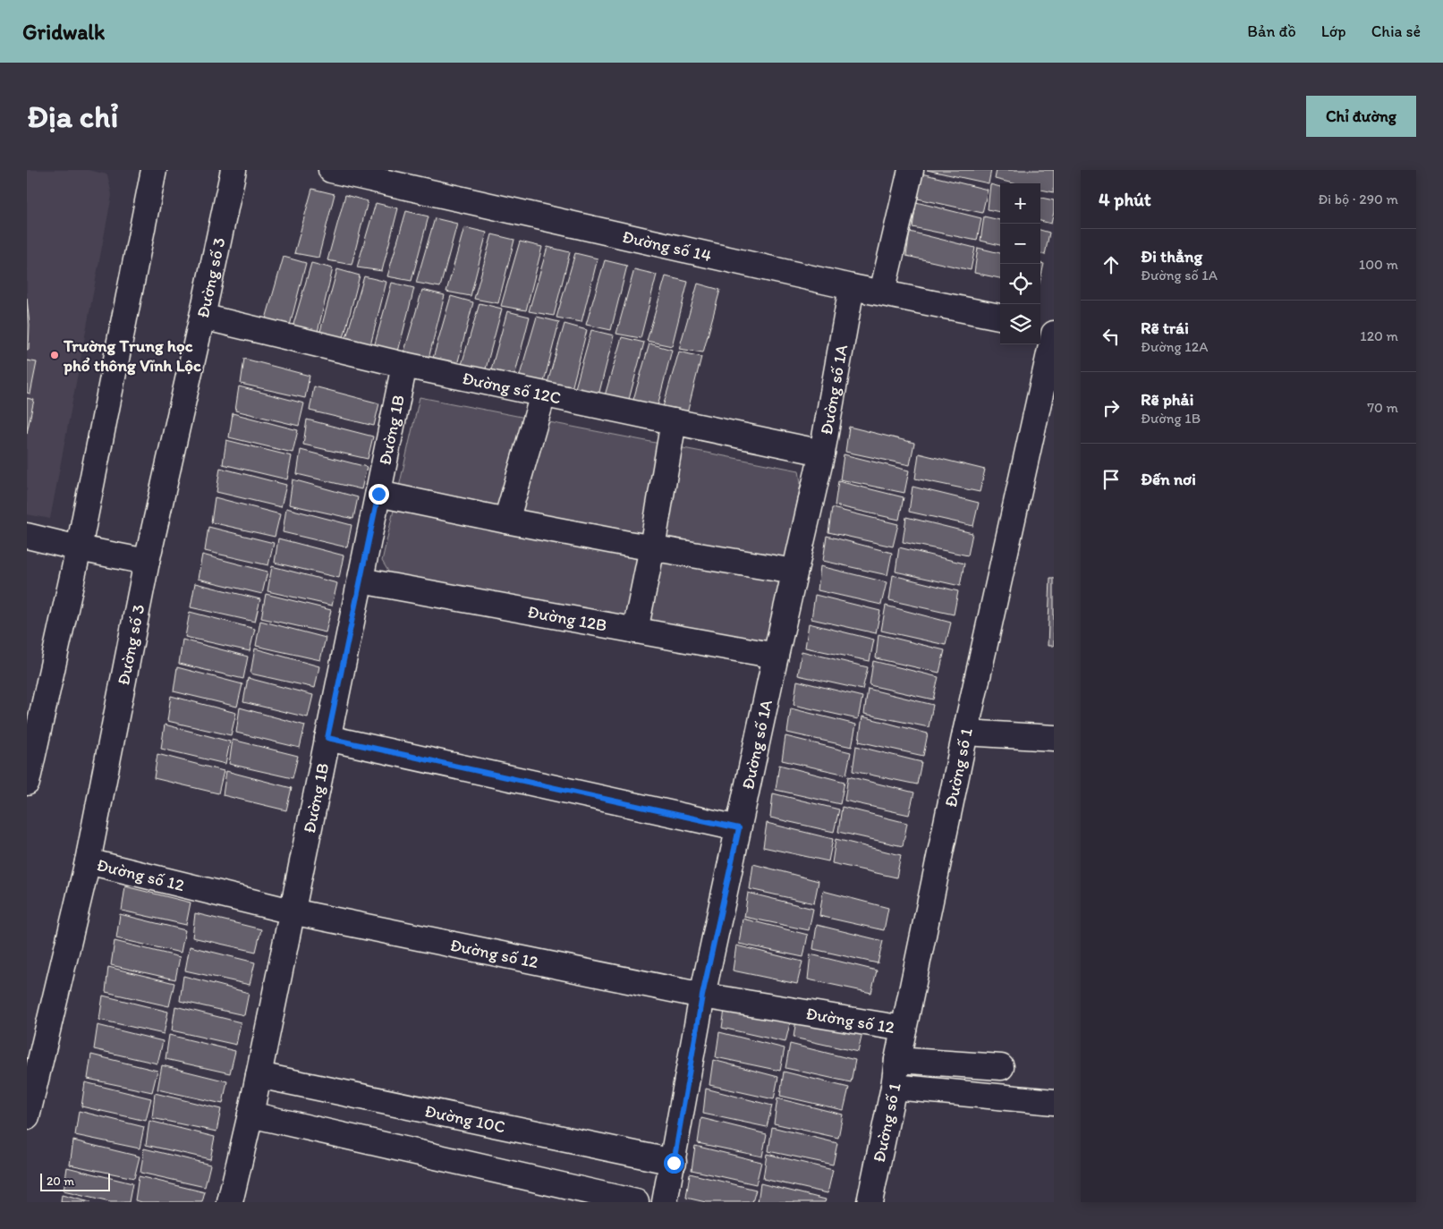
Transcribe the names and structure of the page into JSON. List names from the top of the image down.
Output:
{
  "streets": {
    "street": [
      "Đường số 14",
      "Đường số 3",
      "Đường số 12C",
      "Đường số 1A",
      "Đường 1B",
      "Đường 12B",
      "Đường số 1",
      "Đường số 12",
      "Đường 10C"
    ]
  },
  "crossings": [
    ["Đường số 14", "Đường số 1A"],
    ["Đường số 3", "Đường số 12C"],
    ["Đường số 3", "Đường số 12"],
    ["Đường số 12C", "Đường số 1A"],
    ["Đường số 12C", "Đường 1B"],
    ["Đường số 1A", "Đường 12B"],
    ["Đường số 1A", "Đường số 12"],
    ["Đường số 1A", "Đường 10C"],
    ["Đường 1B", "Đường 12B"],
    ["Đường 1B", "Đường số 12"],
    ["Đường 1B", "Đường 10C"],
    ["Đường số 1", "Đường số 12"]
  ],
  "places": ["Trường Trung học phổ thông Vĩnh Lộc"],
  "scale_bar": "20 m",
  "page": {
    "header": "Gridwalk",
    "nav": ["Bản đồ", "Lớp", "Chia sẻ"],
    "buttons": "Chỉ đường",
    "title": "Địa chỉ",
    "heading": ["4 phút", "Đi bộ · 290 m"],
    "map_buttons": ["+", "−"],
    "list": [
      ["Đi thẳng", "Đường số 1A", "100 m"],
      ["Rẽ trái", "Đường 12A", "120 m"],
      ["Rẽ phải", "Đường 1B", "70 m"],
      "Đến nơi"
    ],
    "scale": "20 m"
  }
}
